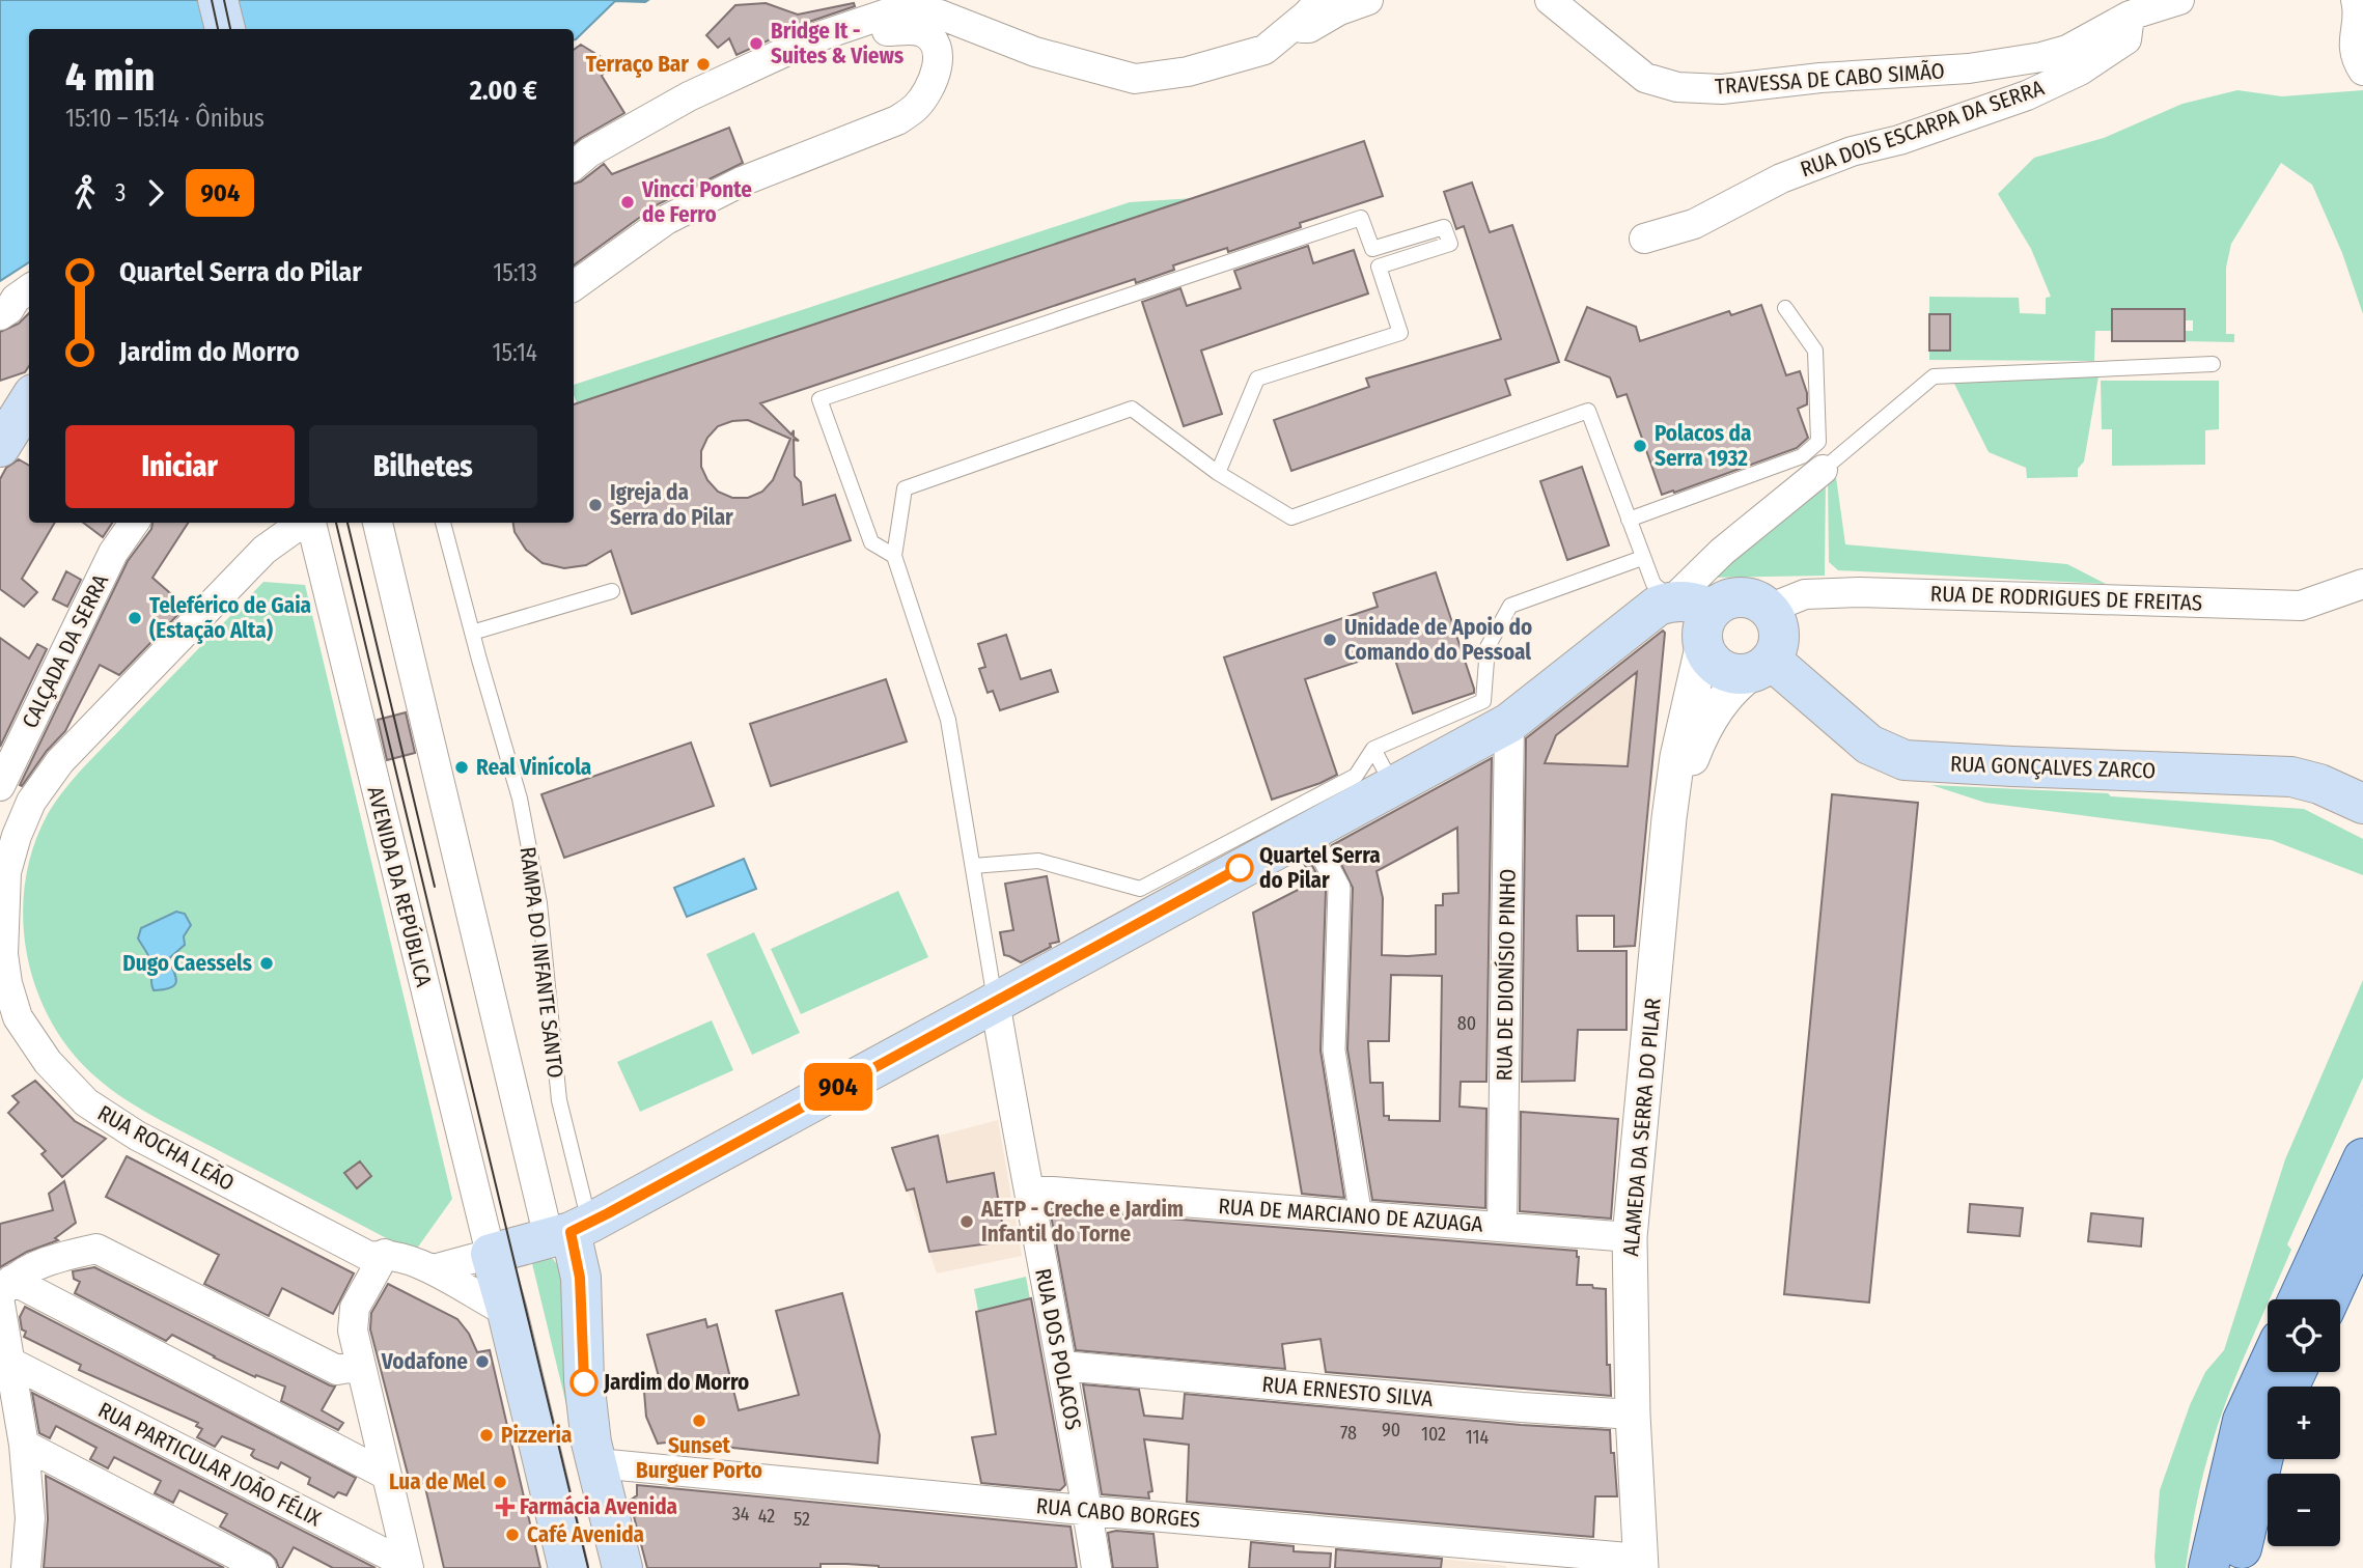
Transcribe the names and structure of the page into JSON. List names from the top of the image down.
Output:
{
  "streets": {
    "main road": ["RUA GONÇALVES ZARCO", "AVENIDA DA REPÚBLICA"],
    "street": [
      "TRAVESSA DE CABO SIMÃO",
      "RUA DOIS ESCARPA DA SERRA",
      "RUA DE RODRIGUES DE FREITAS",
      "CALÇADA DA SERRA",
      "RUA DE DIONÍSIO PINHO",
      "ALAMEDA DA SERRA DO PILAR",
      "RUA ROCHA LEÃO",
      "RUA DE MARCIANO DE AZUAGA",
      "RUA DOS POLACOS",
      "RUA ERNESTO SILVA",
      "RUA PARTICULAR JOÃO FÉLIX",
      "RUA CABO BORGES"
    ],
    "lane": ["RAMPA DO INFANTE SANTO"]
  },
  "crossings": [
    ["TRAVESSA DE CABO SIMÃO", "RUA DOIS ESCARPA DA SERRA"],
    ["RUA DE RODRIGUES DE FREITAS", "RUA GONÇALVES ZARCO"],
    ["RUA DE RODRIGUES DE FREITAS", "ALAMEDA DA SERRA DO PILAR"],
    ["RUA GONÇALVES ZARCO", "ALAMEDA DA SERRA DO PILAR"],
    ["AVENIDA DA REPÚBLICA", "RUA ROCHA LEÃO"],
    ["RUA DE DIONÍSIO PINHO", "RUA DE MARCIANO DE AZUAGA"],
    ["ALAMEDA DA SERRA DO PILAR", "RUA DE MARCIANO DE AZUAGA"],
    ["ALAMEDA DA SERRA DO PILAR", "RUA ERNESTO SILVA"],
    ["ALAMEDA DA SERRA DO PILAR", "RUA CABO BORGES"],
    ["RUA ROCHA LEÃO", "RUA PARTICULAR JOÃO FÉLIX"],
    ["RUA DE MARCIANO DE AZUAGA", "RUA DOS POLACOS"],
    ["RUA DOS POLACOS", "RUA ERNESTO SILVA"],
    ["RUA DOS POLACOS", "RUA CABO BORGES"]
  ],
  "places": {
    "other": [
      "Bridge It - Suites & Views",
      "Terraço Bar",
      "Vincci Ponte de Ferro",
      "Polacos da Serra 1932",
      "Igreja da Serra do Pilar",
      "Teleférico de Gaia (Estação Alta)",
      "Unidade de Apoio do Comando do Pessoal",
      "Real Vinícola",
      "Quartel Serra do Pilar",
      "Dugo Caessels",
      "AETP - Creche e Jardim Infantil do Torne",
      "Vodafone",
      "Jardim do Morro",
      "Sunset Burguer Porto",
      "Pizzeria",
      "Lua de Mel",
      "Café Avenida"
    ],
    "health": ["Farmácia Avenida"]
  },
  "lines": ["bus line 904"],
  "house_numbers": [
    "80",
    "90",
    "78",
    "102",
    "114",
    "34",
    "42",
    "52"
  ],
  "page": {
    "on_map": "904",
    "heading": ["4 min", "15:10 – 15:14 · Ônibus", "2.00 €"],
    "legs": ["3", "904"],
    "list": [
      {
        "name": "Quartel Serra do Pilar",
        "value": "15:13"
      },
      {
        "name": "Jardim do Morro",
        "value": "15:14"
      }
    ],
    "buttons": ["Iniciar", "Bilhetes"],
    "map_buttons": ["+", "−"]
  }
}
